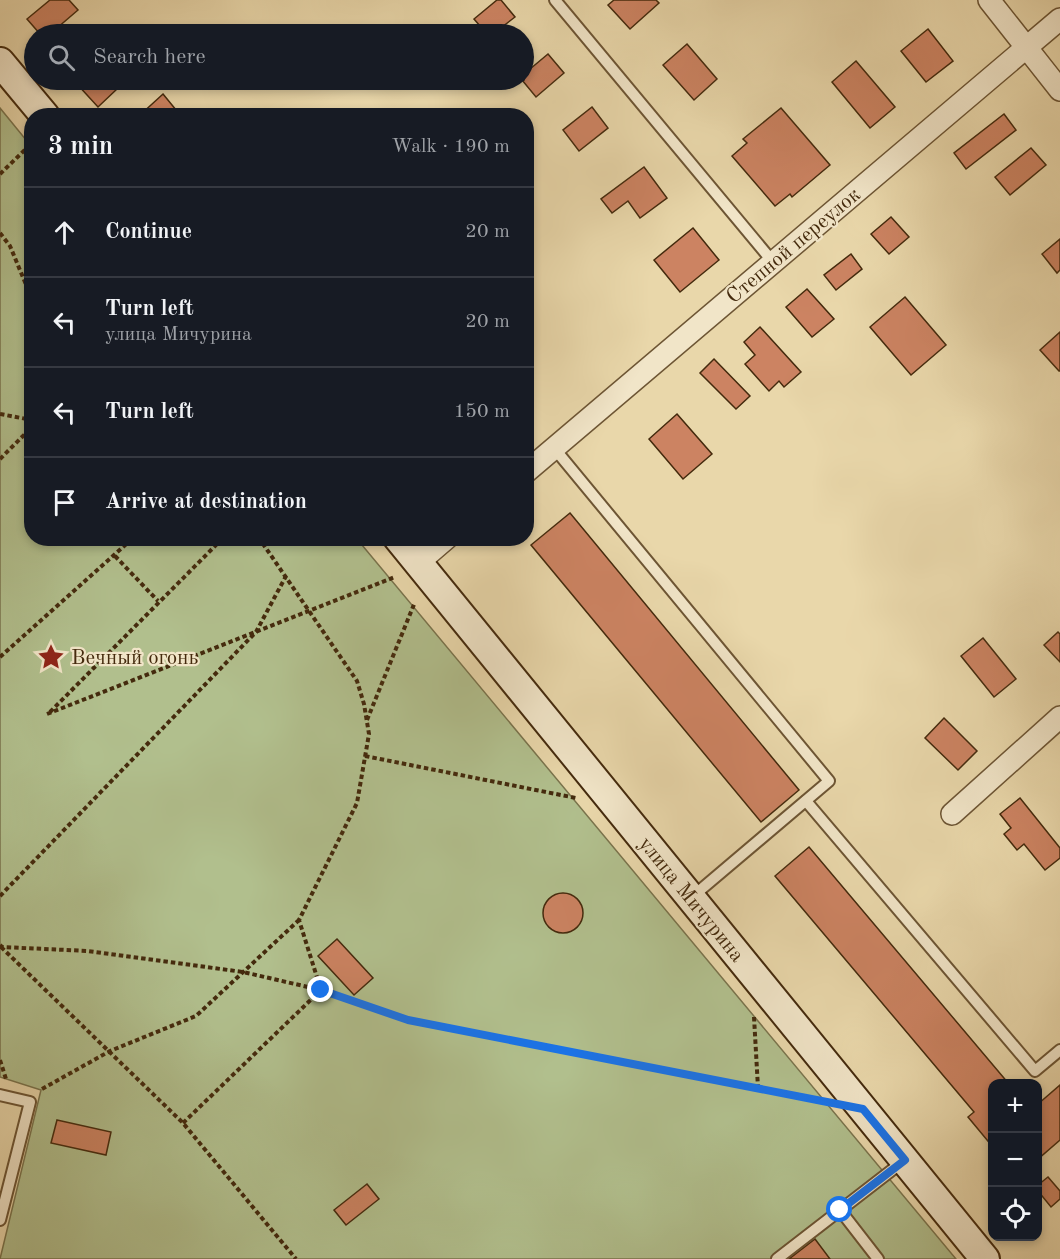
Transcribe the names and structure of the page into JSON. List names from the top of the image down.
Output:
{
  "streets": {
    "main road": ["улица Мичурина"],
    "street": ["Степной переулок"]
  },
  "places": {
    "place": ["Вечный огонь"]
  },
  "page": {
    "search": "Search here",
    "heading": ["3 min", "Walk · 190 m"],
    "list": [
      ["Continue", "20 m"],
      ["Turn left", "улица Мичурина", "20 m"],
      ["Turn left", "150 m"],
      "Arrive at destination"
    ],
    "map_buttons": ["+", "−"]
  }
}
